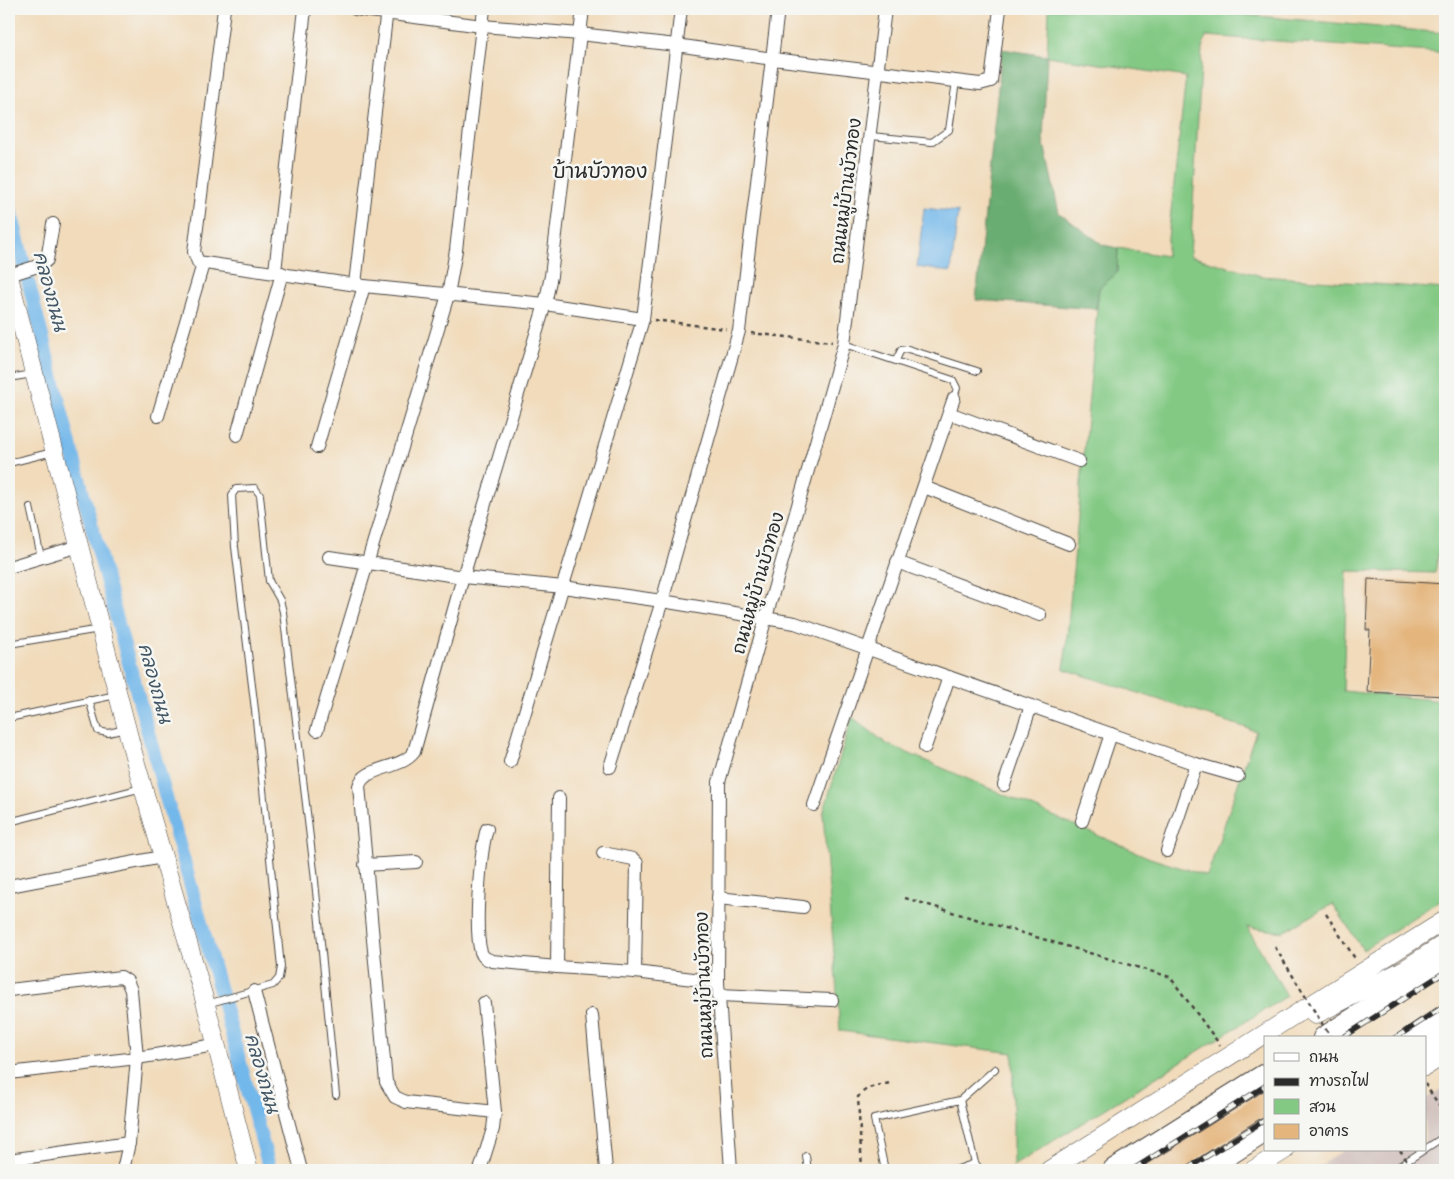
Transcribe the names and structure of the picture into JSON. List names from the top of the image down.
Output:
{
  "streets": {
    "street": ["ถนนหมู่บ้านบัวทอง"]
  },
  "districts": ["บ้านบัวทอง"],
  "water": ["คลองถนน"],
  "legend": [
    "ถนน",
    "ทางรถไฟ",
    "สวน",
    "อาคาร"
  ]
}
